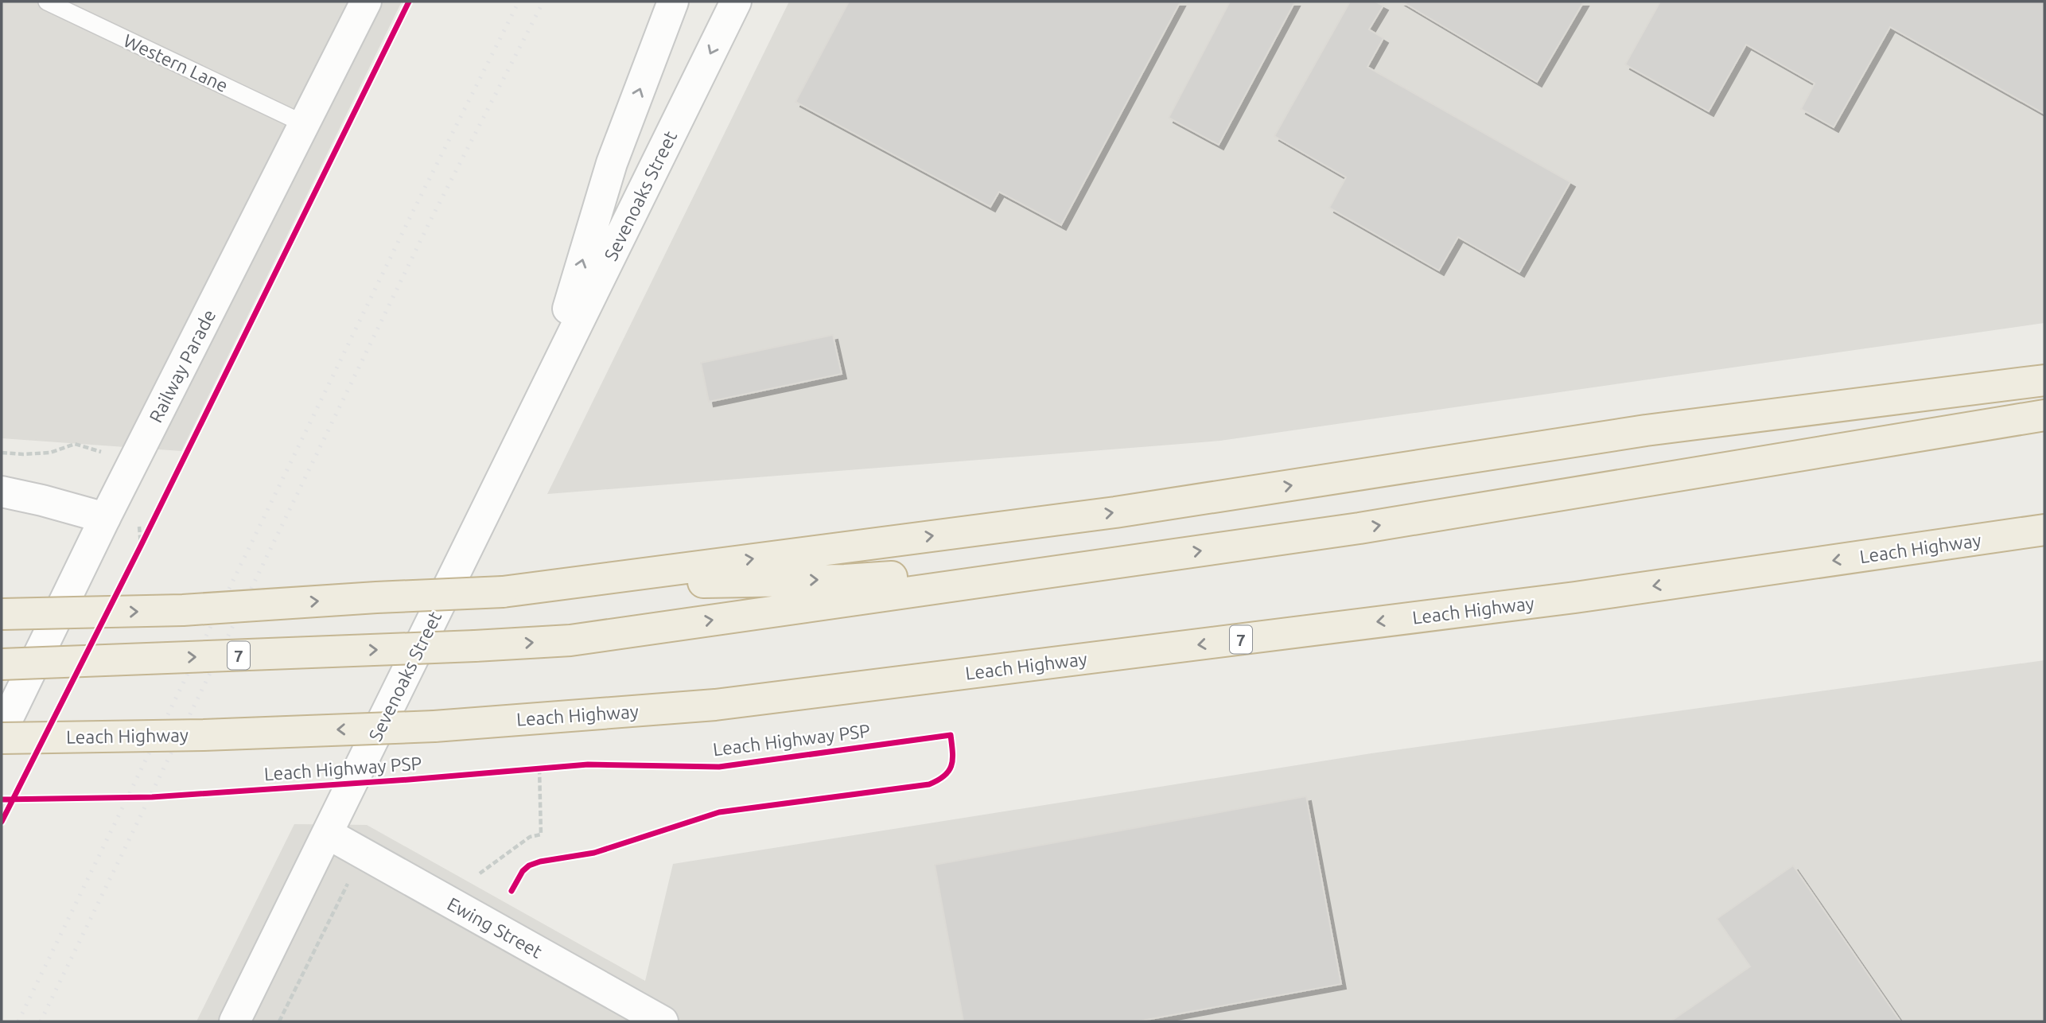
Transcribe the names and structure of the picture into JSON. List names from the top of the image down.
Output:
{
  "streets": {
    "highway": ["Leach Highway", "7"],
    "main road": ["Sevenoaks Street", "Railway Parade", "Ewing Street"],
    "lane": ["Western Lane"],
    "cycle path": ["Leach Highway PSP"]
  },
  "crossings": [
    ["Western Lane", "Railway Parade"],
    ["Sevenoaks Street", "Ewing Street"],
    ["Railway Parade", "7"]
  ]
}
